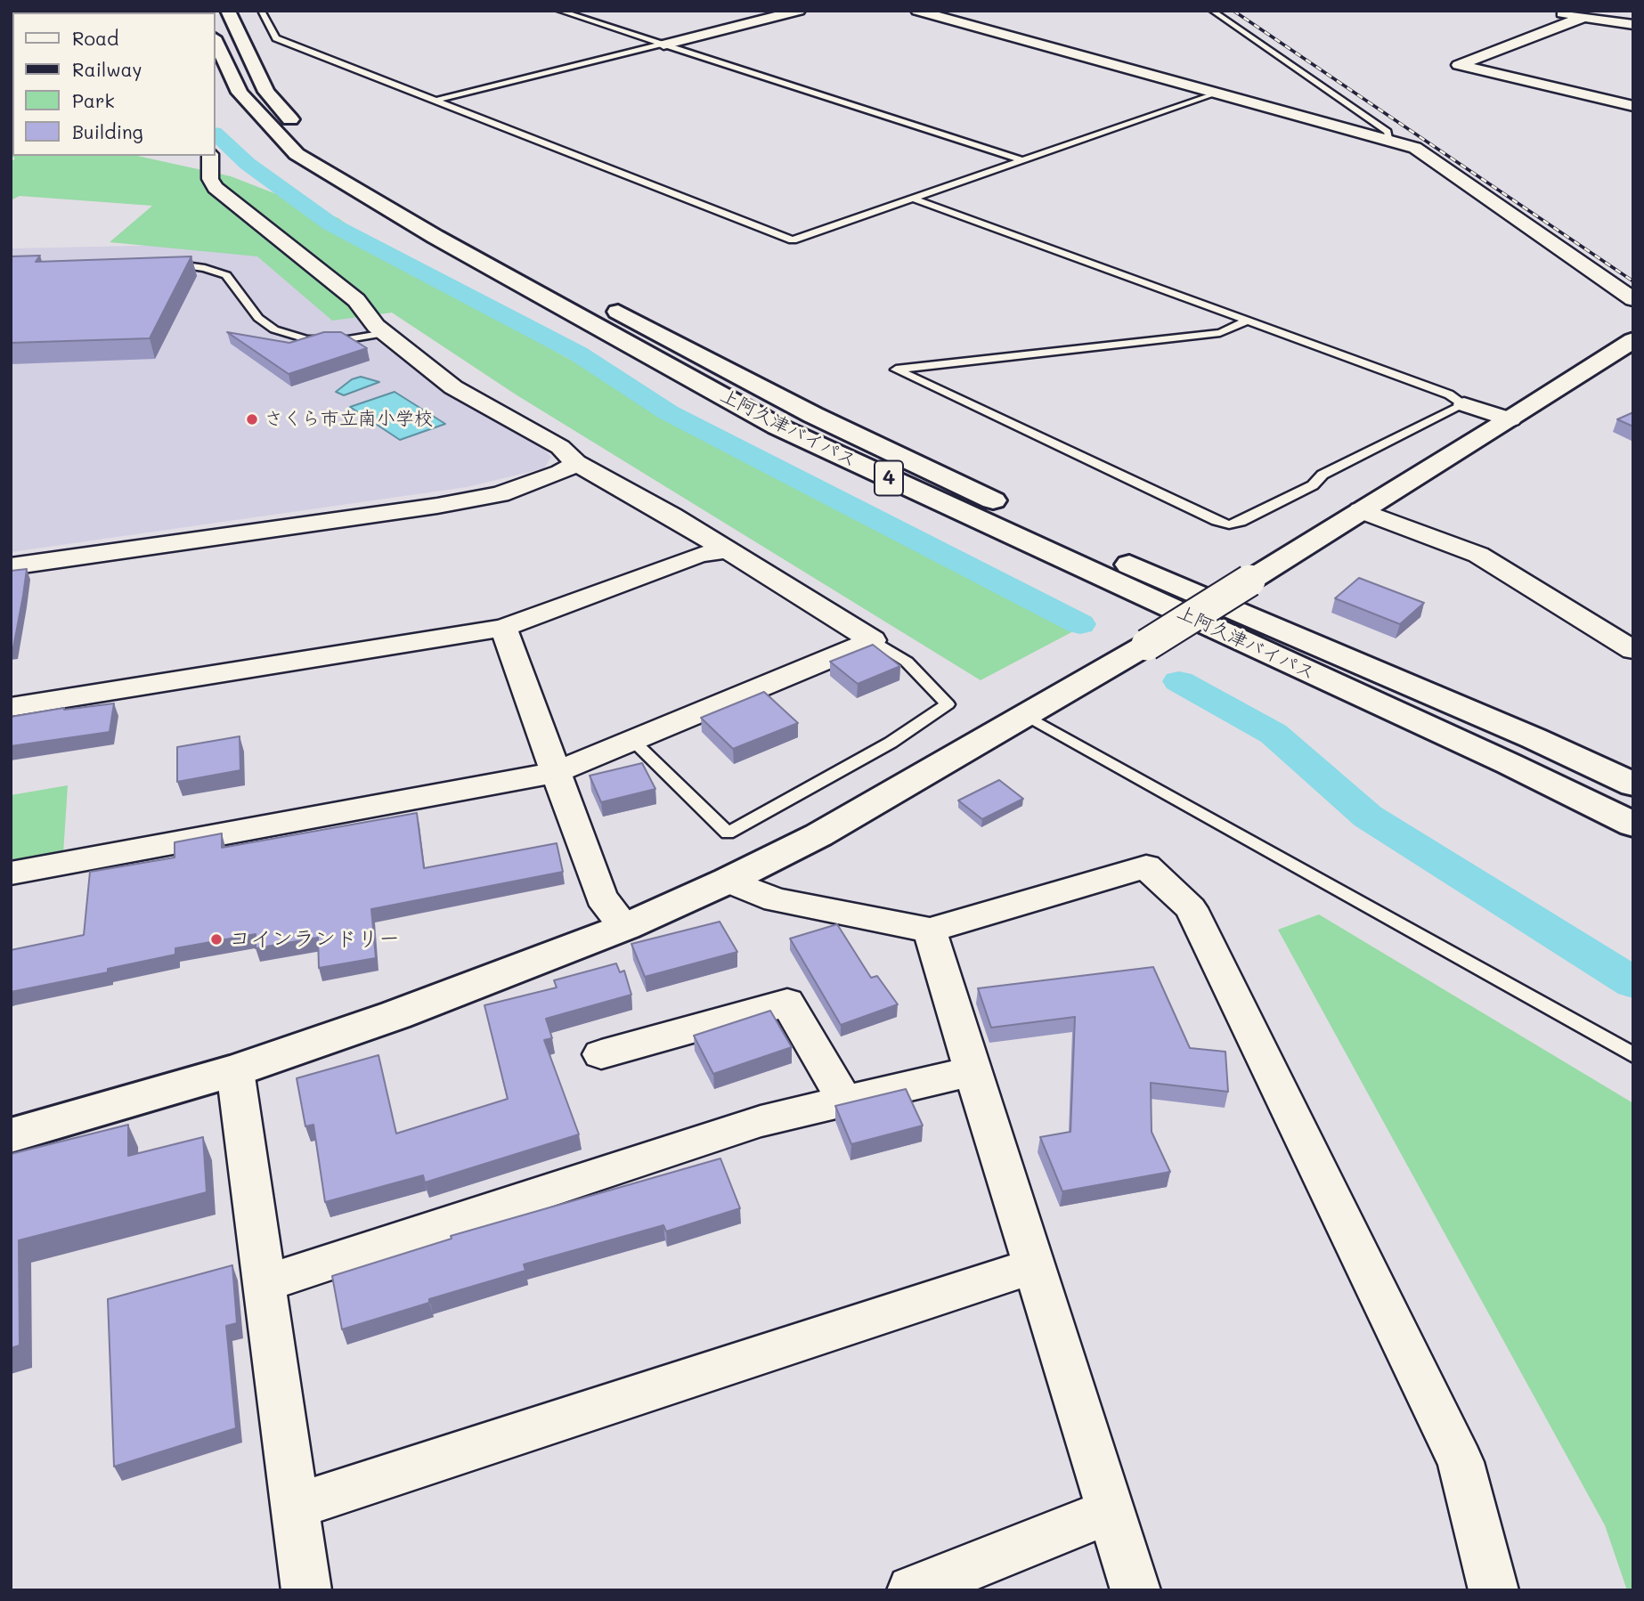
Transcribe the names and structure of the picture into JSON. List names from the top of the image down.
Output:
{
  "streets": {
    "main road": ["上阿久津バイパス", "4"]
  },
  "places": ["さくら市立南小学校", "コインランドリー"],
  "legend": [
    "Road",
    "Railway",
    "Park",
    "Building"
  ]
}
